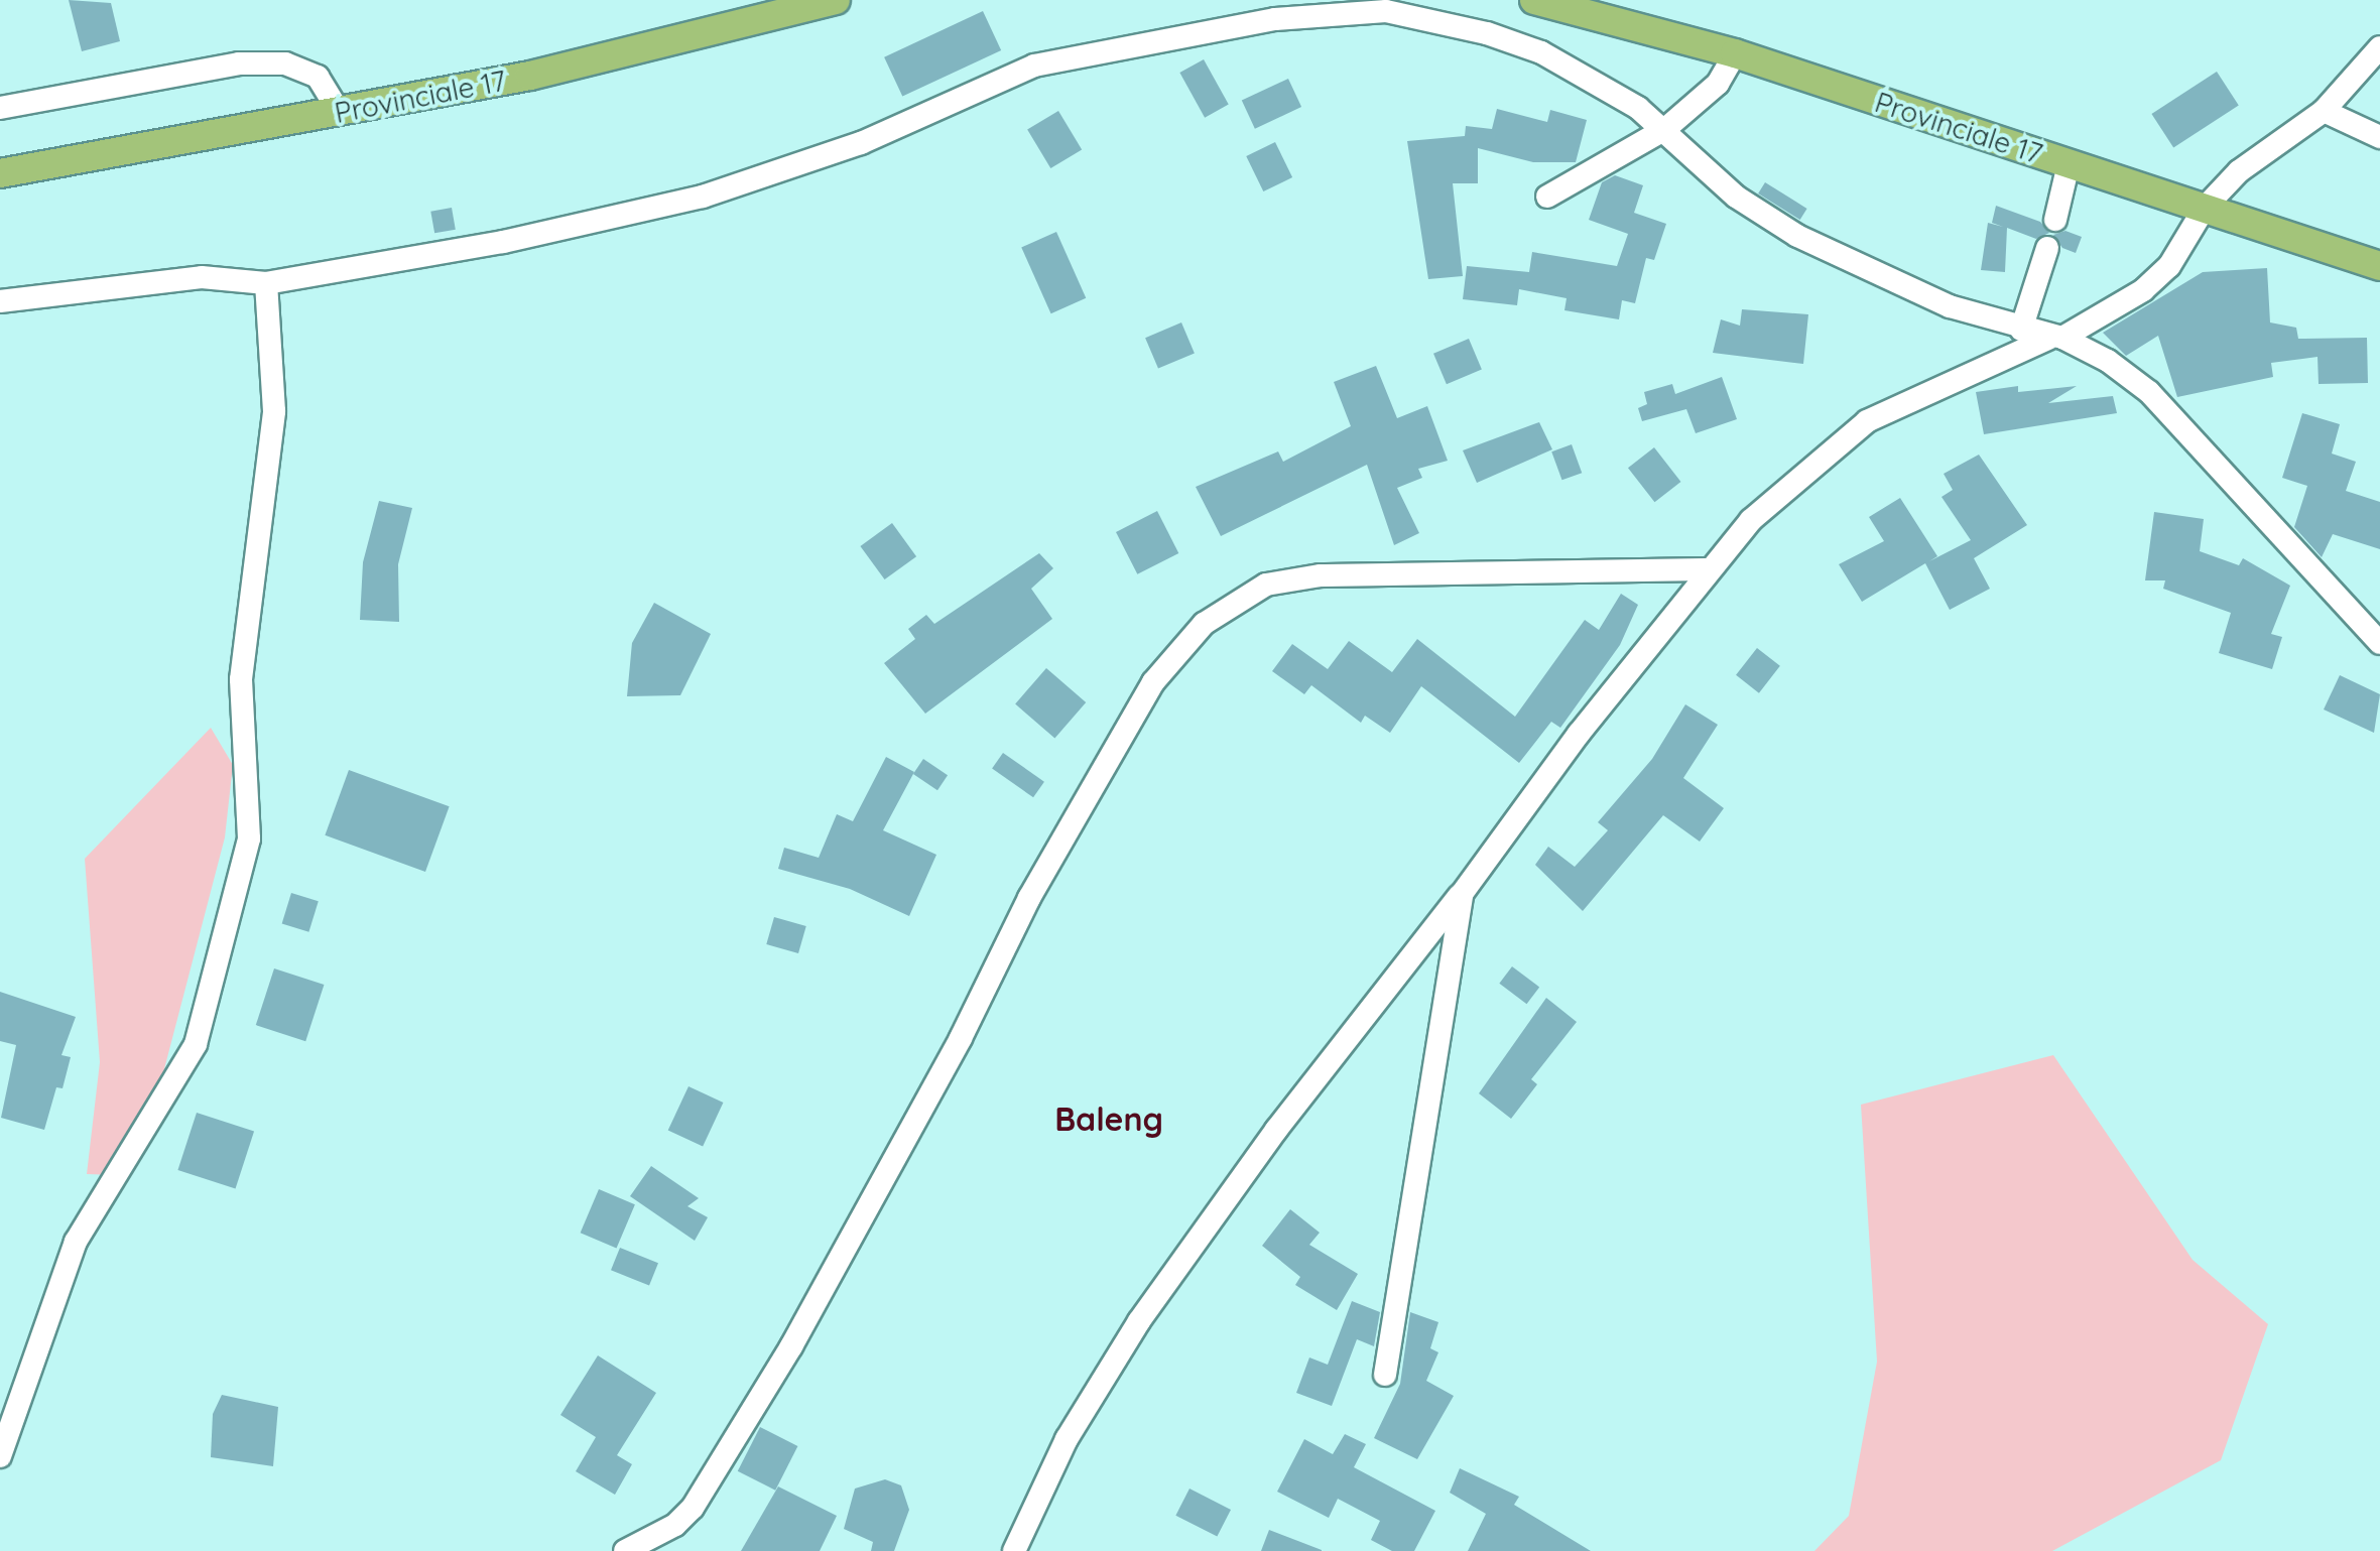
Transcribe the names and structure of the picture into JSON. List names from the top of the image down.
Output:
{
  "streets": {
    "main road": ["Provinciale 17"]
  },
  "districts": ["Baleng"]
}
